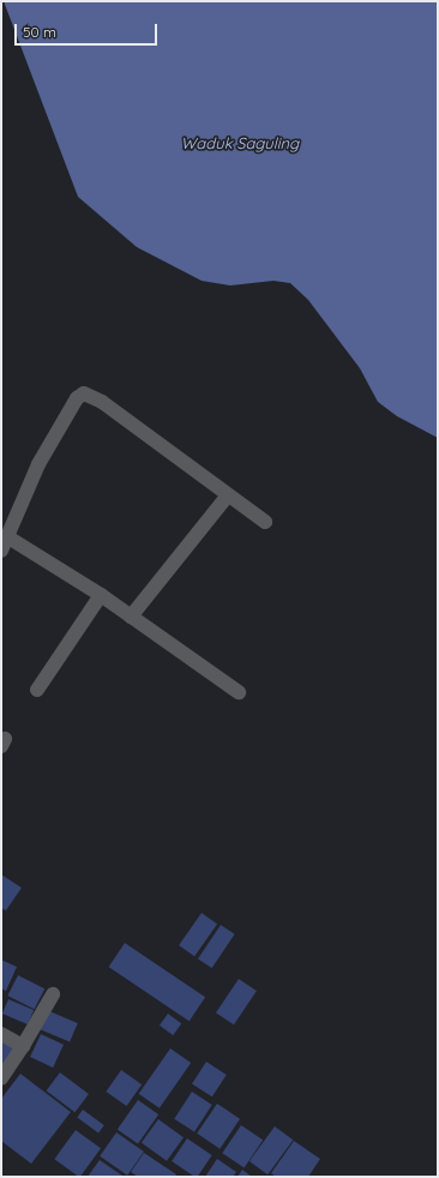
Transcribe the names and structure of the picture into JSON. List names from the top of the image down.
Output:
{
  "water": ["Waduk Saguling"],
  "scale_bar": "50 m"
}
